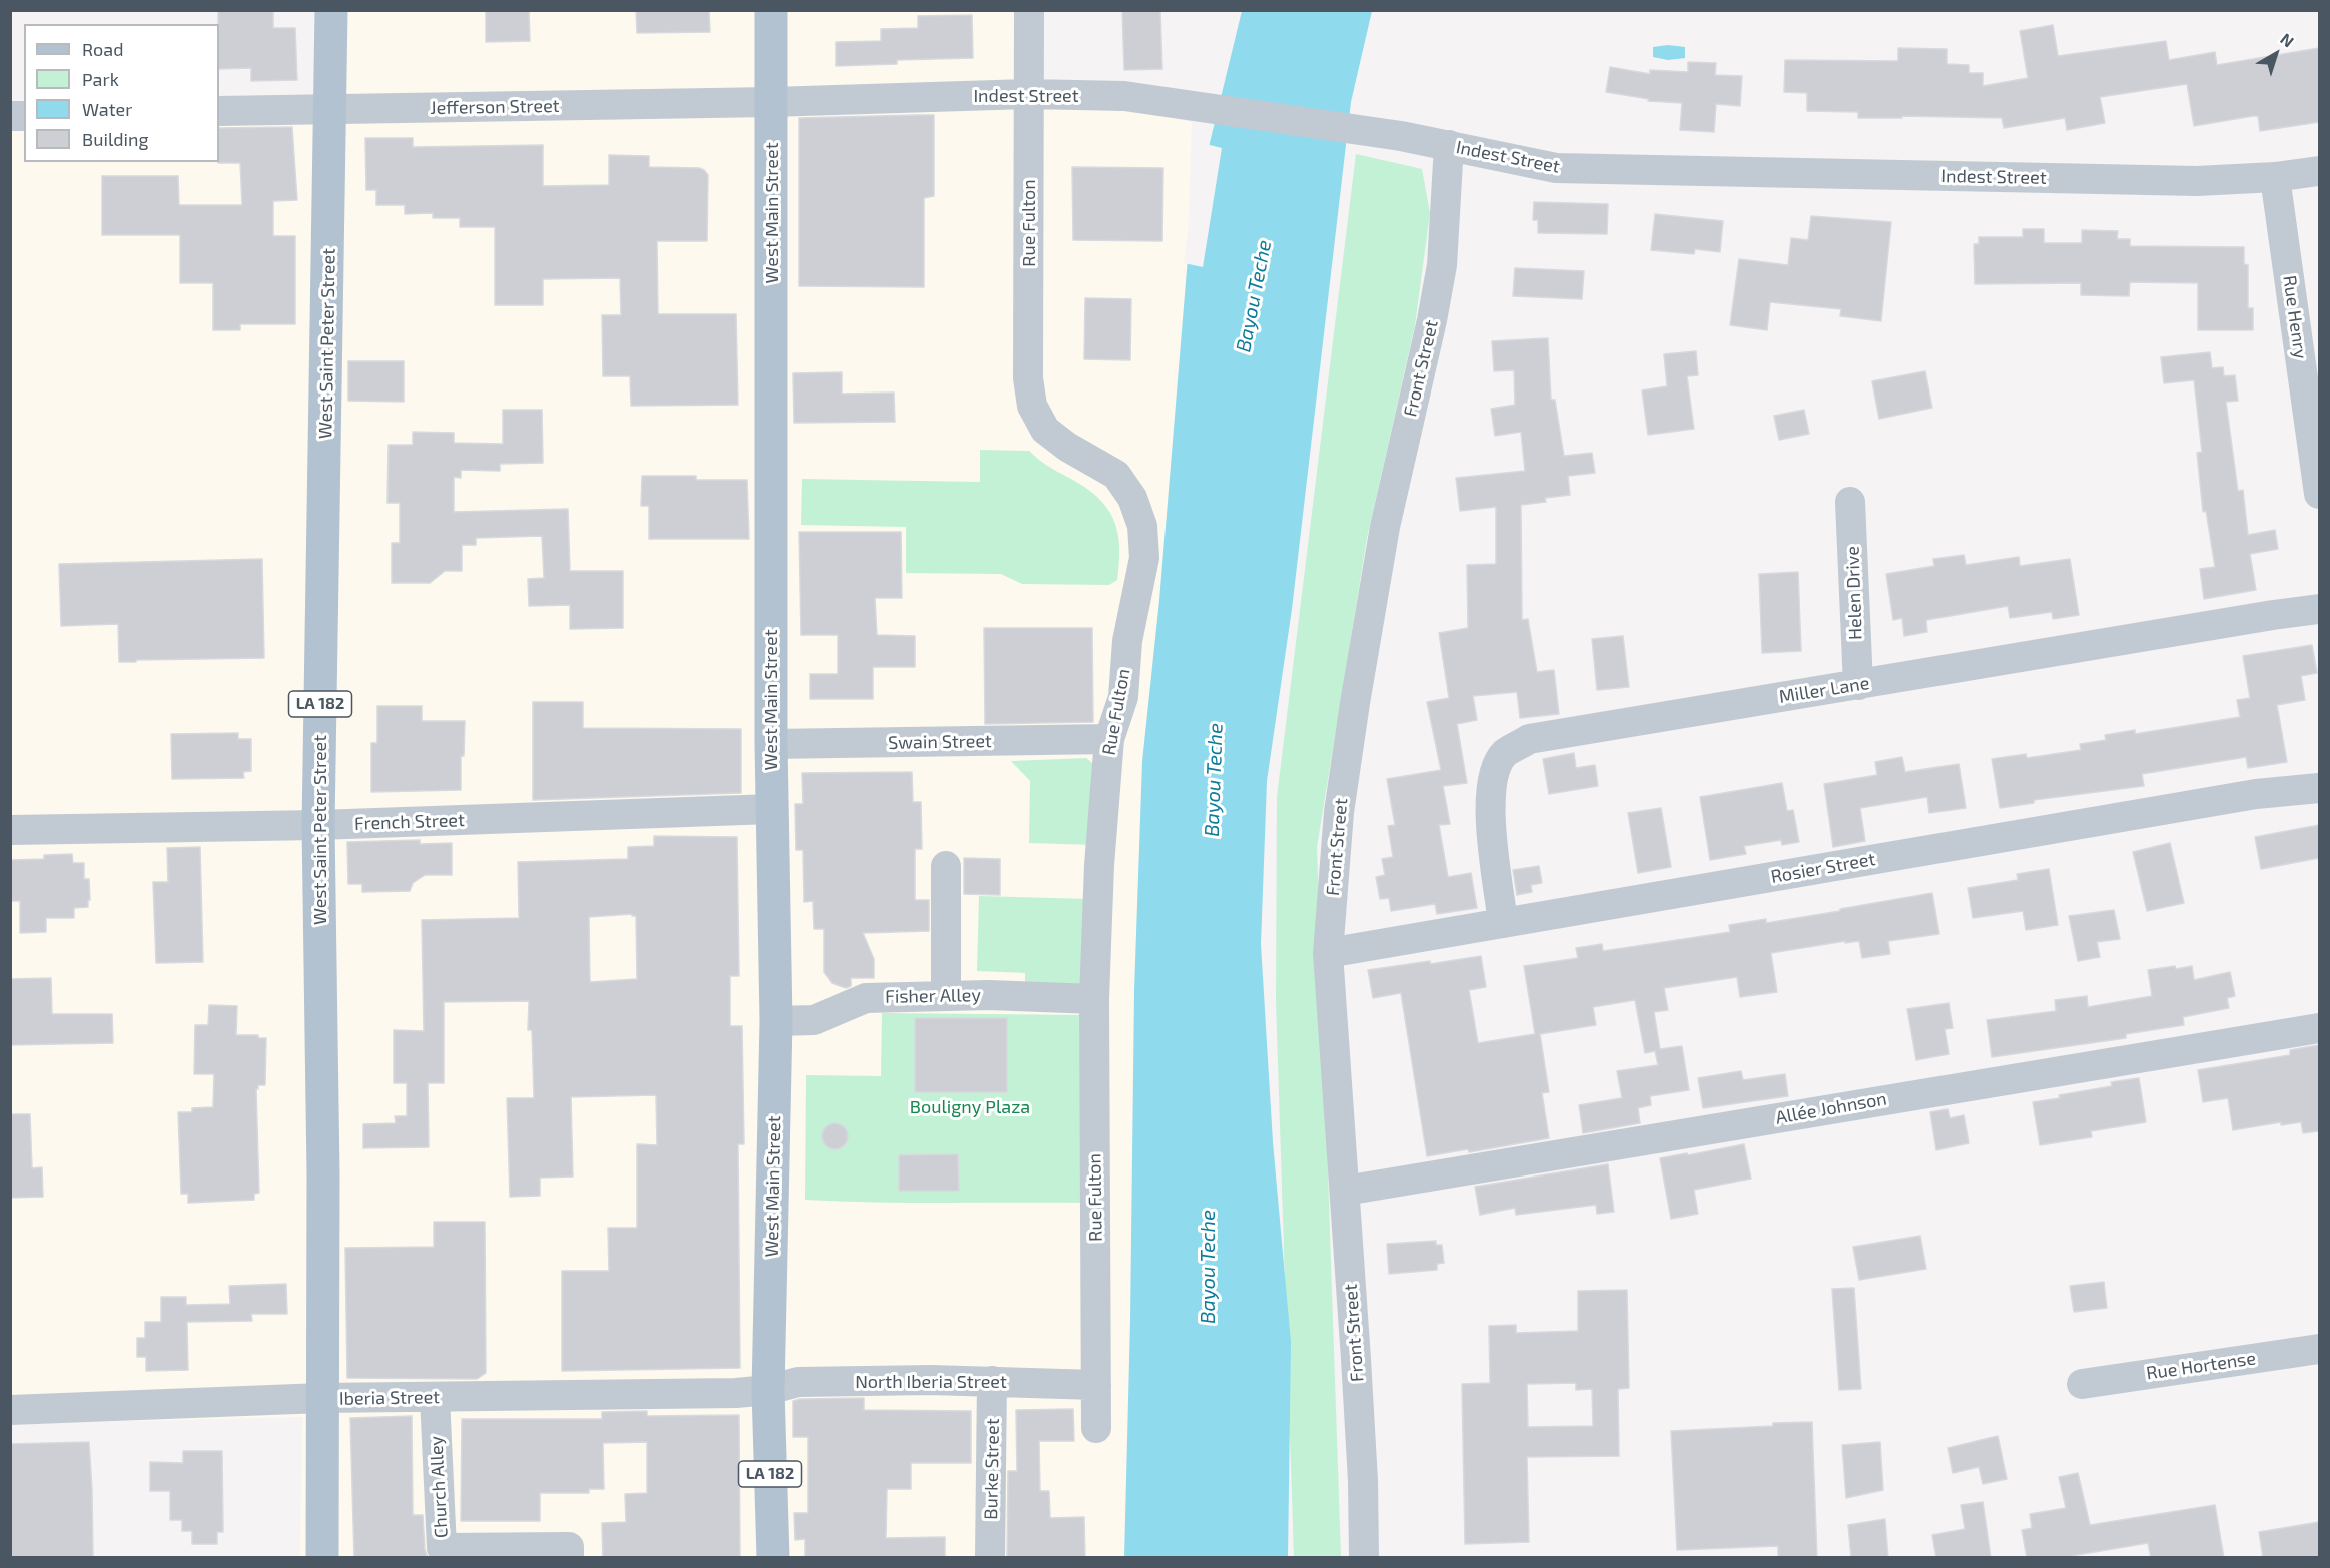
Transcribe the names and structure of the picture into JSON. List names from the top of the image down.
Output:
{
  "streets": {
    "main road": ["West Main Street", "West Saint Peter Street", "LA 182"],
    "street": [
      "Indest Street",
      "Jefferson Street",
      "Rue Fulton",
      "Rue Henry",
      "Front Street",
      "Helen Drive",
      "Miller Lane",
      "Swain Street",
      "French Street",
      "Rosier Street",
      "Fisher Alley",
      "Allée Johnson",
      "Rue Hortense",
      "North Iberia Street",
      "Iberia Street",
      "Burke Street",
      "Church Alley"
    ]
  },
  "crossings": [
    ["Indest Street", "Jefferson Street"],
    ["Indest Street", "West Main Street"],
    ["Indest Street", "Rue Fulton"],
    ["Indest Street", "Rue Henry"],
    ["Indest Street", "Front Street"],
    ["Jefferson Street", "West Main Street"],
    ["Jefferson Street", "West Saint Peter Street"],
    ["West Main Street", "LA 182"],
    ["West Main Street", "Swain Street"],
    ["West Main Street", "French Street"],
    ["West Main Street", "Fisher Alley"],
    ["West Main Street", "North Iberia Street"],
    ["West Main Street", "Iberia Street"],
    ["Rue Fulton", "Swain Street"],
    ["Rue Fulton", "Fisher Alley"],
    ["Rue Fulton", "North Iberia Street"],
    ["West Saint Peter Street", "LA 182"],
    ["West Saint Peter Street", "French Street"],
    ["West Saint Peter Street", "Iberia Street"],
    ["Front Street", "Rosier Street"],
    ["Front Street", "Allée Johnson"],
    ["Helen Drive", "Miller Lane"],
    ["Miller Lane", "Rosier Street"],
    ["LA 182", "North Iberia Street"],
    ["LA 182", "Iberia Street"],
    ["North Iberia Street", "Iberia Street"],
    ["North Iberia Street", "Burke Street"],
    ["Iberia Street", "Church Alley"]
  ],
  "water": ["Bayou Teche"],
  "parks": ["Bouligny Plaza"],
  "legend": [
    "Road",
    "Park",
    "Water",
    "Building"
  ],
  "north": "top right"
}
